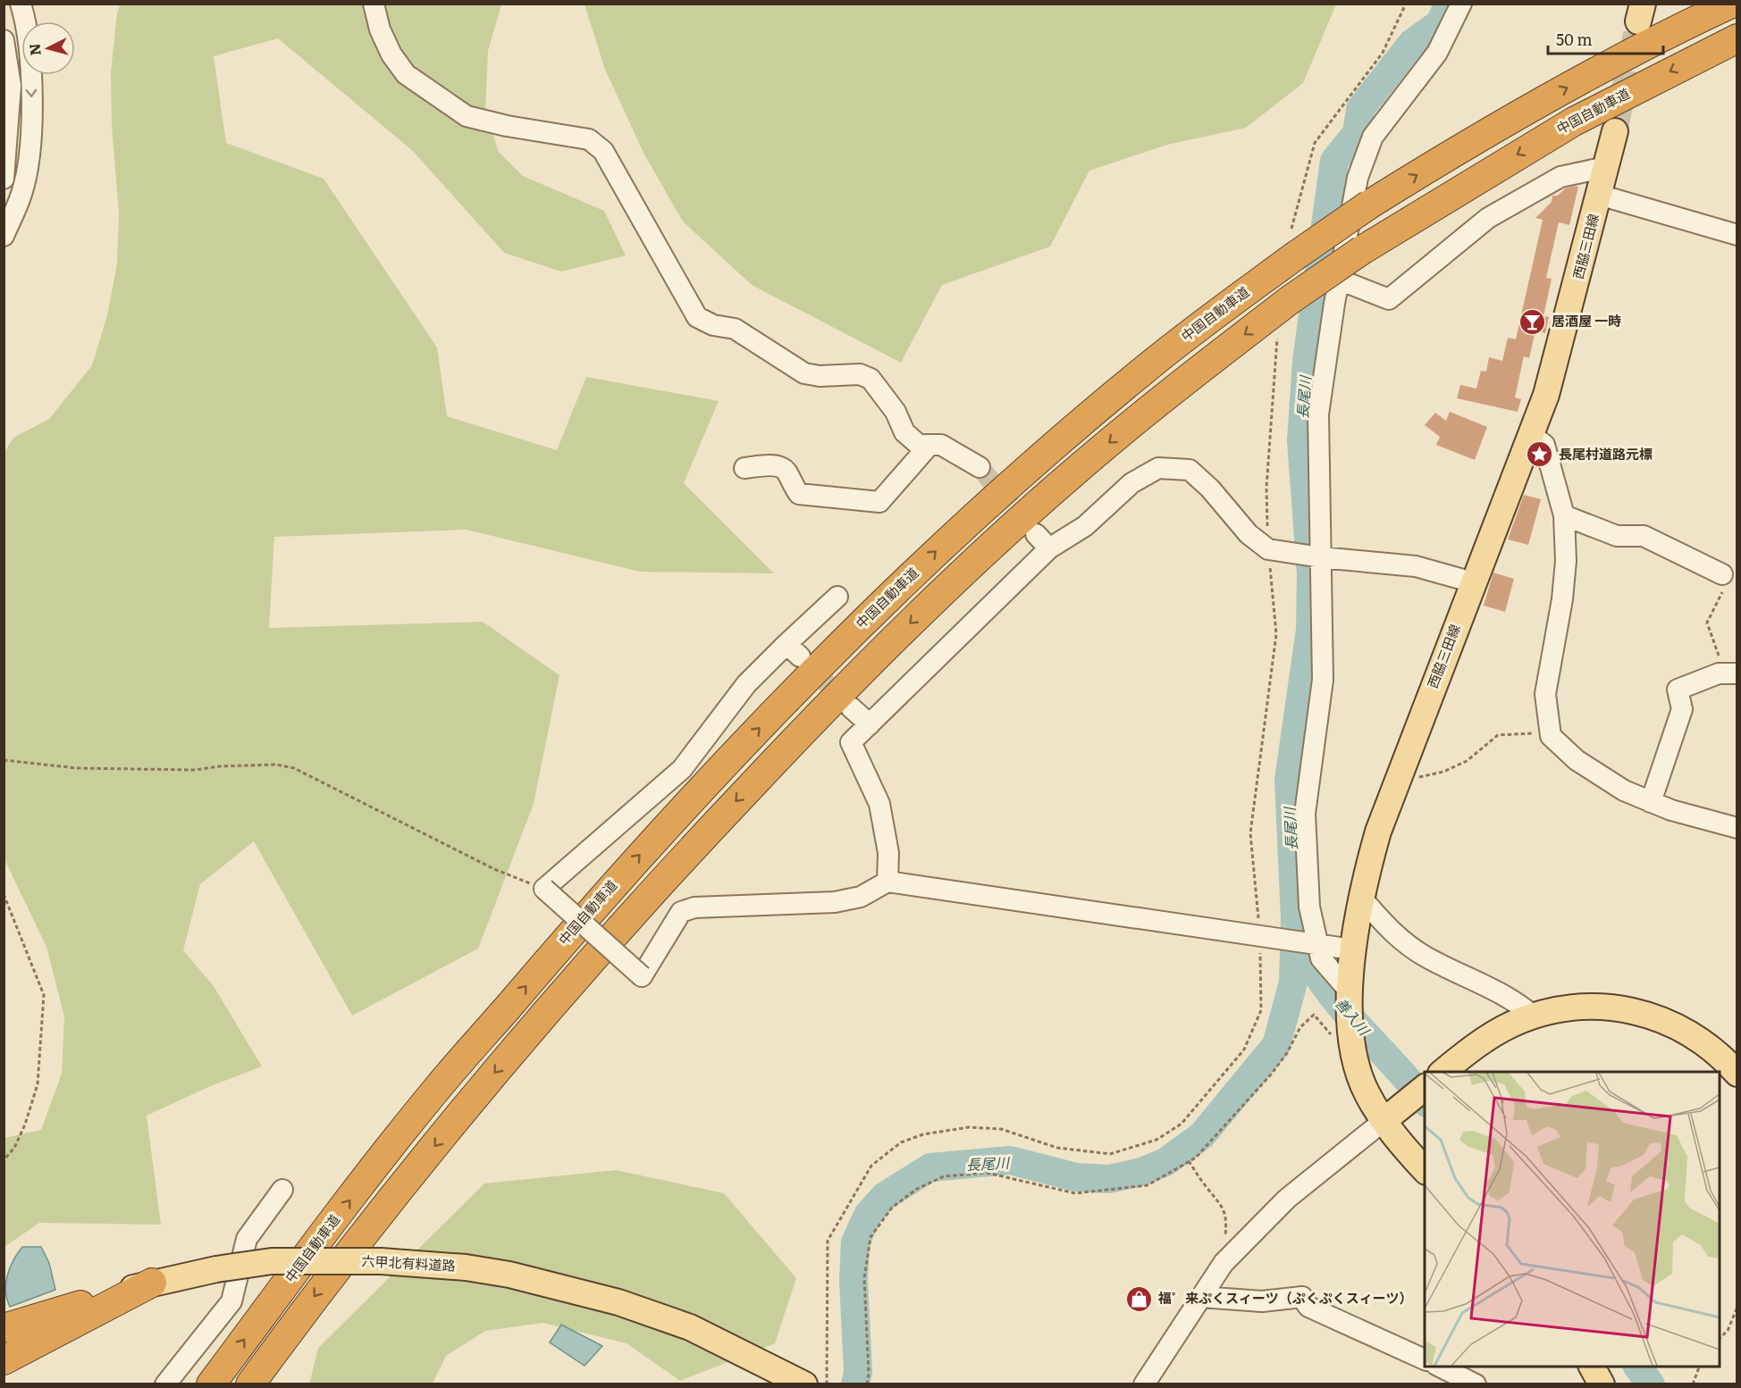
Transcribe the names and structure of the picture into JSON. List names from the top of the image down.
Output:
{
  "streets": {
    "highway": ["中国自動車道"],
    "main road": ["西脇三田線", "六甲北有料道路"]
  },
  "water": ["長尾川", "善入川"],
  "places": {
    "bar": ["居酒屋 一時"],
    "place": ["長尾村道路元標"],
    "shop": ["福゜来ぷくスィーツ（ぷくぷくスィーツ）"]
  },
  "scale_bar": "50 m",
  "north": "left"
}
